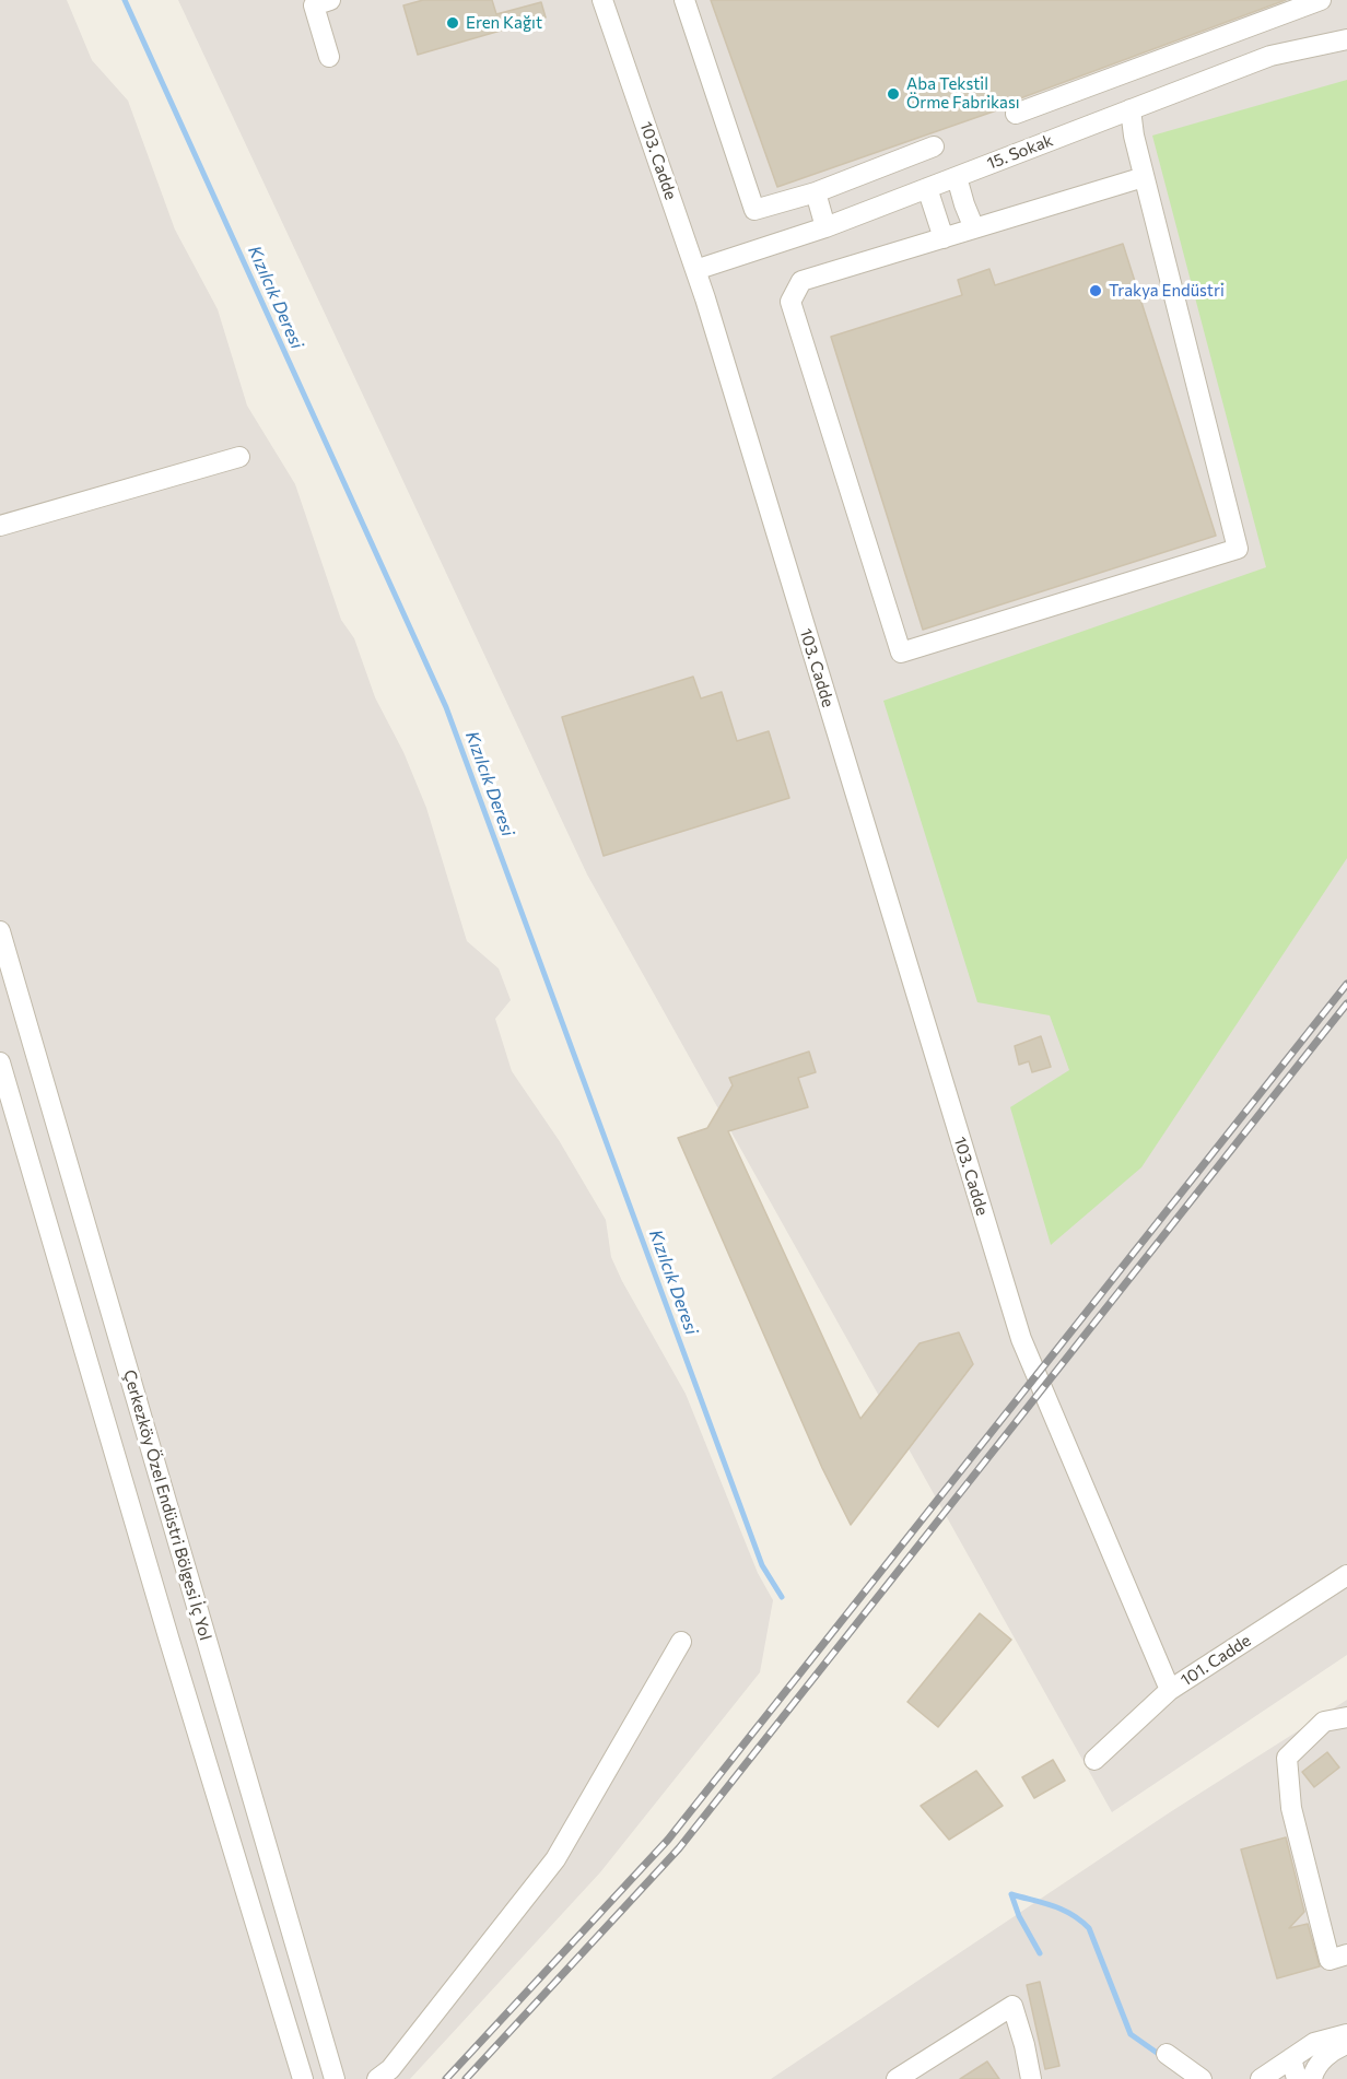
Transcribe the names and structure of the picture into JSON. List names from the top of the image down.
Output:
{
  "streets": {
    "street": [
      "15. Sokak",
      "103. Cadde",
      "Çerkezköy Özel Endüstri Bölgesi İç Yol",
      "101. Cadde"
    ]
  },
  "crossings": [
    ["15. Sokak", "103. Cadde"],
    ["103. Cadde", "101. Cadde"]
  ],
  "water": ["Kızılcık Deresi"],
  "places": ["Eren Kağıt", "Aba Tekstil Örme Fabrikası", "Trakya Endüstri"]
}
